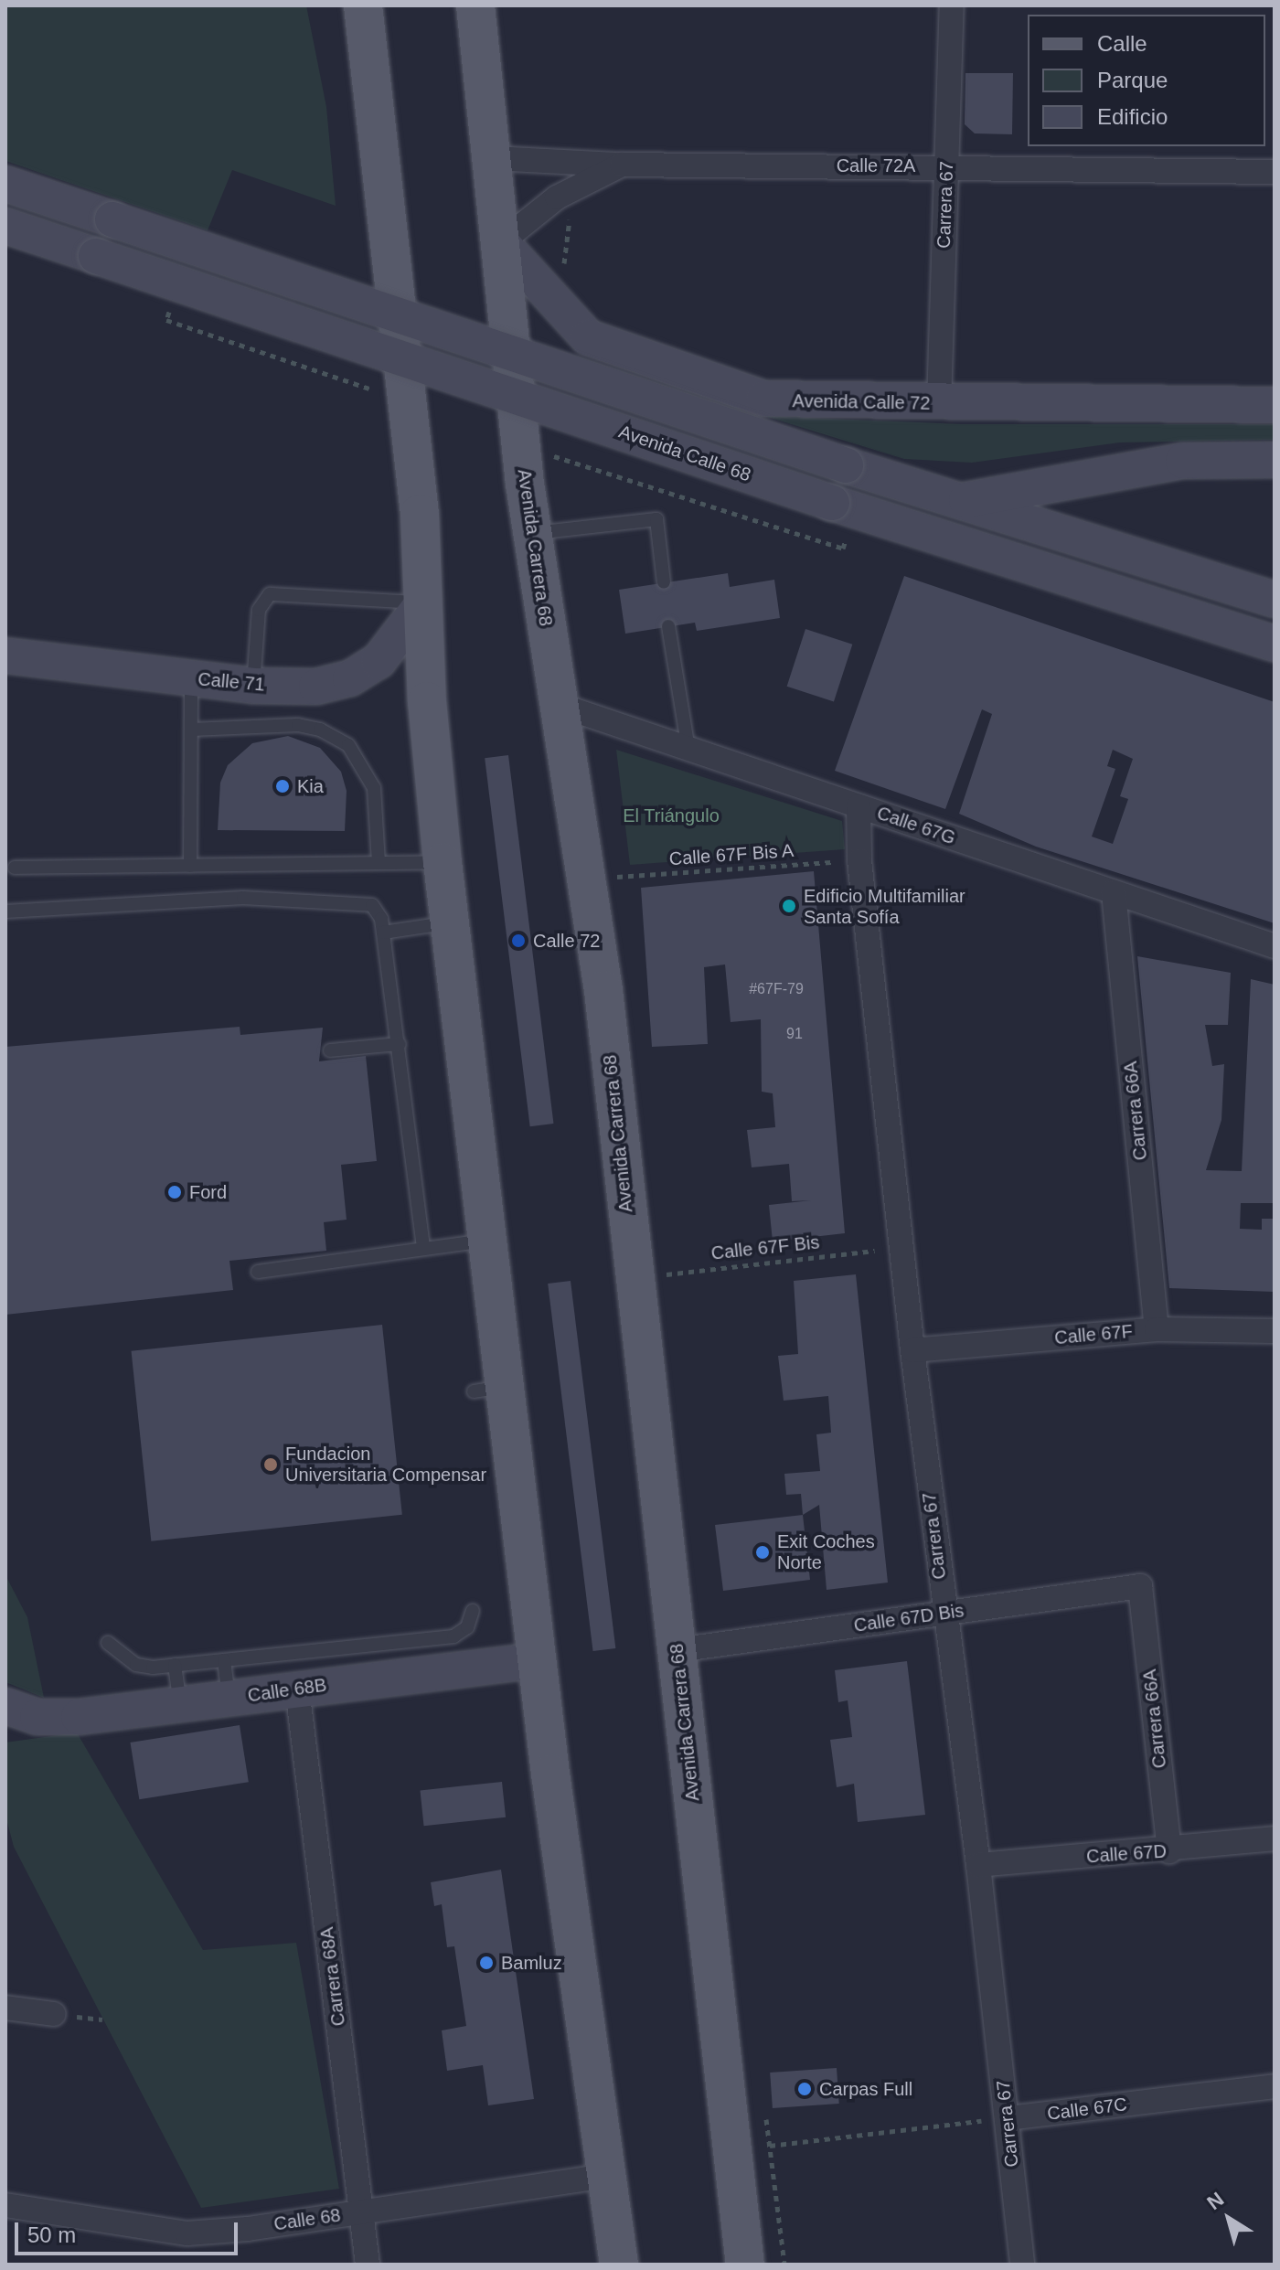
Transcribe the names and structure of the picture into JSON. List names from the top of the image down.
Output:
{
  "streets": {
    "main road": [
      "Avenida Calle 72",
      "Avenida Calle 68",
      "Avenida Carrera 68",
      "Calle 71",
      "Calle 68B"
    ],
    "street": [
      "Calle 72A",
      "Carrera 67",
      "Calle 67G",
      "Carrera 66A",
      "Calle 67F",
      "Calle 67D Bis",
      "Calle 67D",
      "Carrera 68A",
      "Calle 67C",
      "Calle 68"
    ],
    "path": ["Calle 67F Bis A", "Calle 67F Bis"]
  },
  "crossings": [
    ["Calle 72A", "Carrera 67"],
    ["Calle 72A", "Avenida Calle 72"],
    ["Calle 72A", "Avenida Carrera 68"],
    ["Carrera 67", "Avenida Calle 72"],
    ["Carrera 67", "Calle 67G"],
    ["Carrera 67", "Calle 67F Bis A"],
    ["Carrera 67", "Calle 67F Bis"],
    ["Carrera 67", "Calle 67F"],
    ["Carrera 67", "Calle 67D Bis"],
    ["Carrera 67", "Calle 67D"],
    ["Carrera 67", "Calle 67C"],
    ["Avenida Calle 72", "Avenida Carrera 68"],
    ["Avenida Carrera 68", "Calle 67G"],
    ["Avenida Carrera 68", "Calle 67F Bis"],
    ["Avenida Carrera 68", "Calle 67D Bis"],
    ["Calle 67G", "Carrera 66A"],
    ["Carrera 66A", "Calle 67F"],
    ["Carrera 66A", "Calle 67D Bis"],
    ["Carrera 66A", "Calle 67D"],
    ["Calle 68B", "Carrera 68A"],
    ["Carrera 68A", "Calle 68"]
  ],
  "parks": ["El Triángulo"],
  "places": [
    "Kia",
    "Edificio Multifamiliar Santa Sofía",
    "Calle 72",
    "Ford",
    "Fundacion Universitaria Compensar",
    "Exit Coches Norte",
    "Bamluz",
    "Carpas Full"
  ],
  "house_numbers": ["#67F-79", "91"],
  "legend": ["Calle", "Parque", "Edificio"],
  "scale_bar": "50 m",
  "north": "top left"
}
